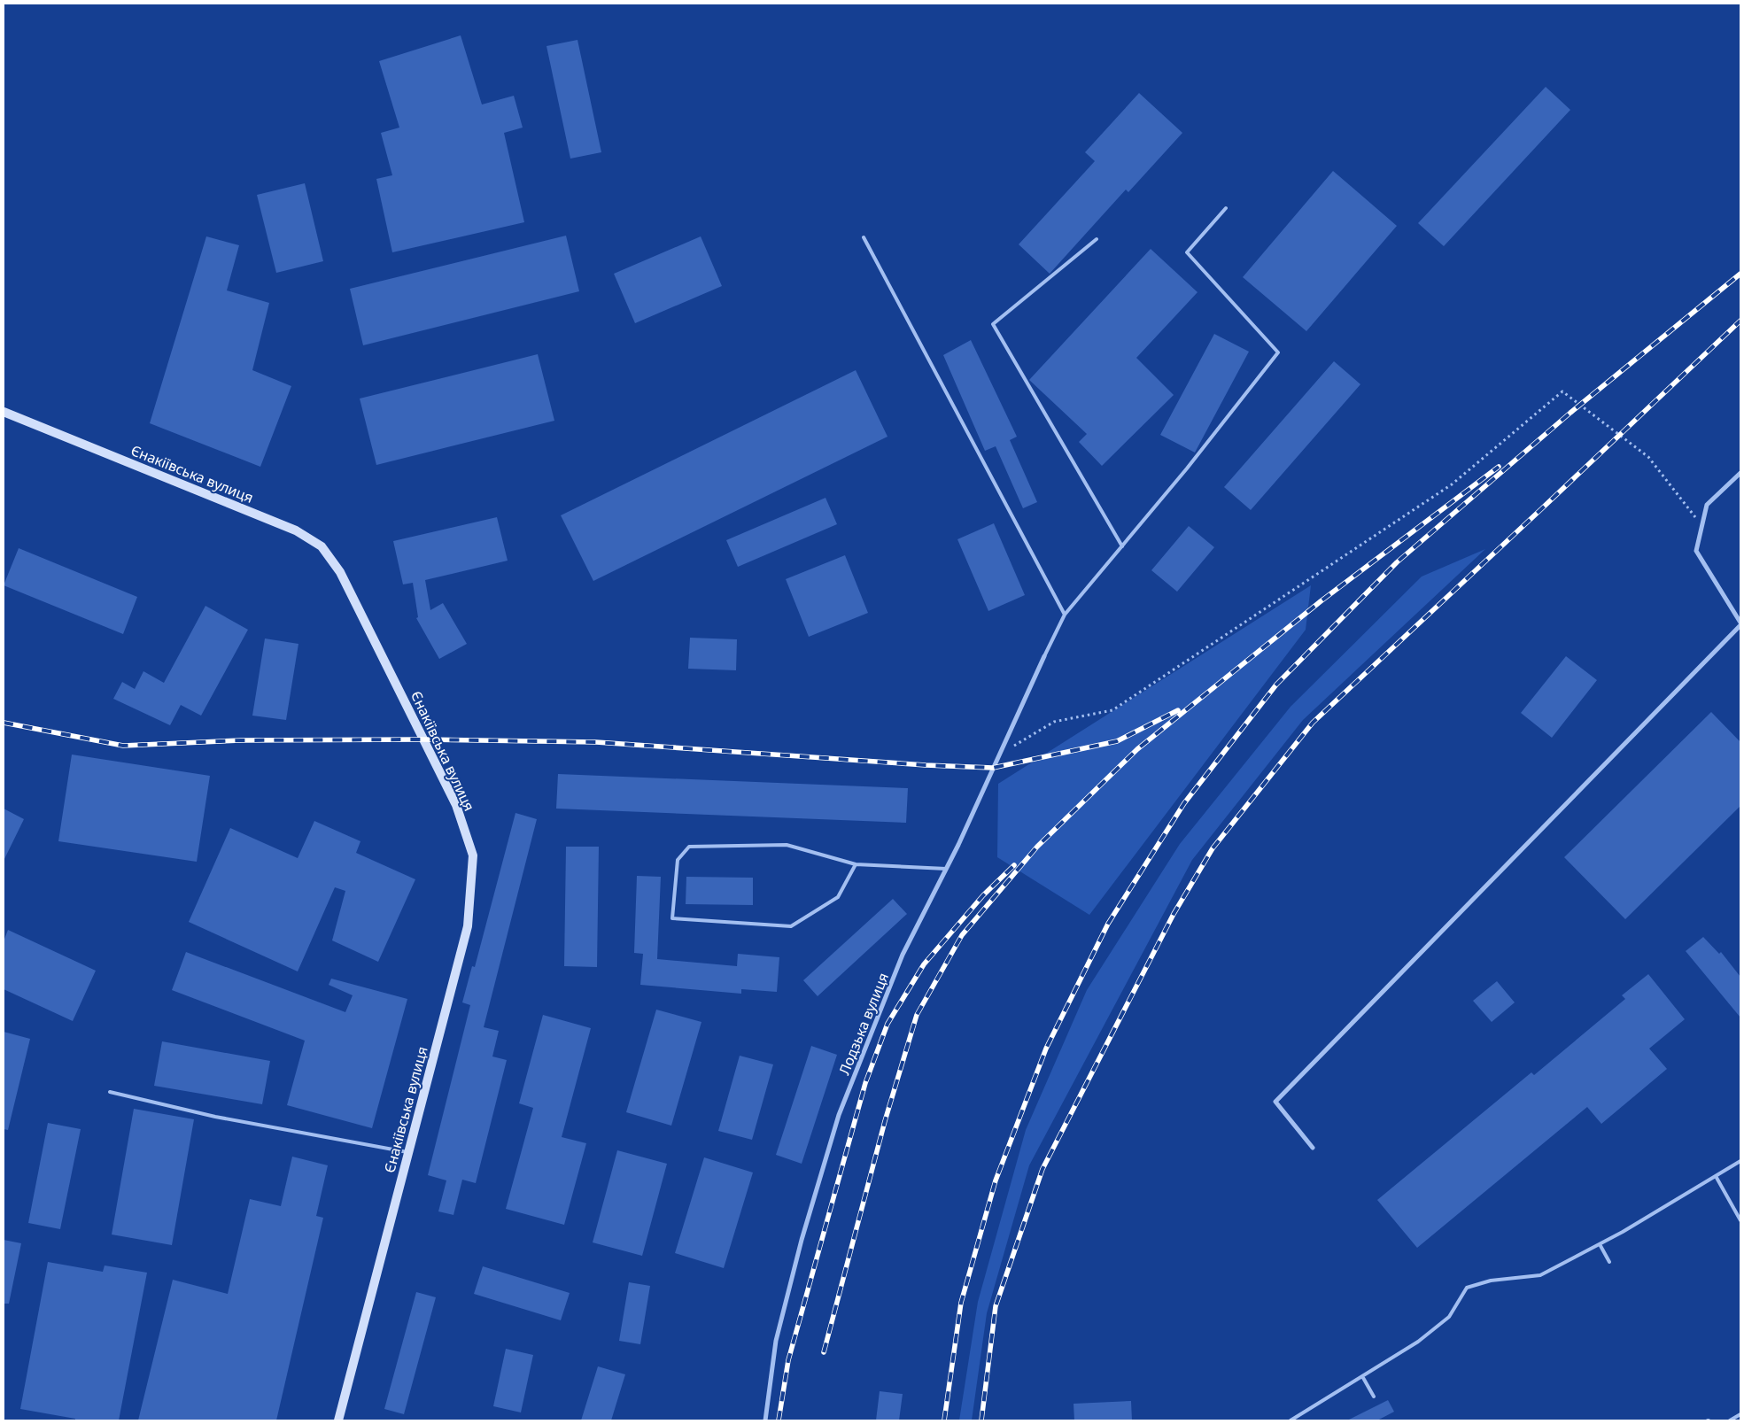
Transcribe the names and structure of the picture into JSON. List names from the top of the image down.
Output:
{
  "streets": {
    "street": ["Єнакіївська вулиця", "Лодзька вулиця"]
  }
}
